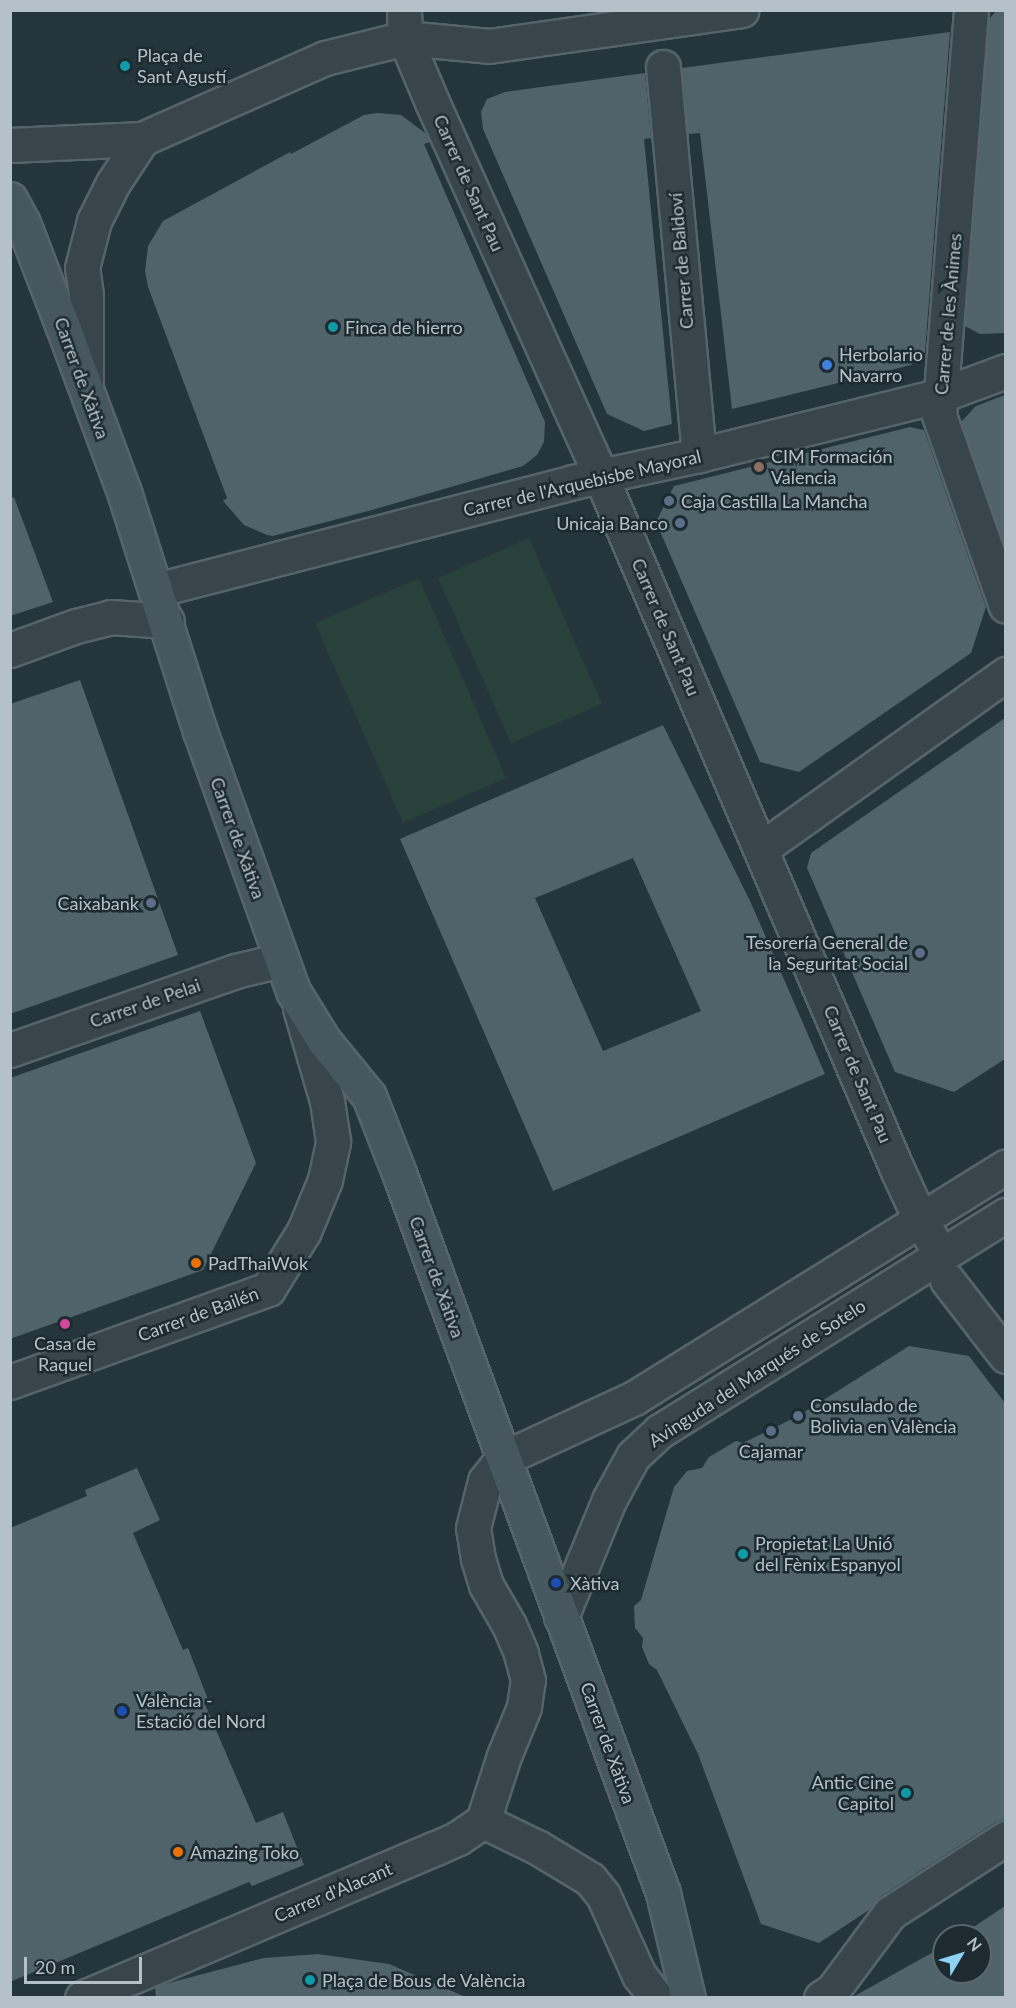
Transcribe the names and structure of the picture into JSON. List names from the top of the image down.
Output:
{
  "streets": {
    "main road": ["Carrer de Xàtiva"],
    "street": [
      "Carrer de Sant Pau",
      "Carrer de Baldoví",
      "Carrer de les Ànimes",
      "Carrer de l'Arquebisbe Mayoral",
      "Carrer de Pelai",
      "Carrer de Bailén",
      "Avinguda del Marqués de Sotelo",
      "Carrer d'Alacant"
    ]
  },
  "crossings": [
    ["Carrer de Sant Pau", "Carrer de l'Arquebisbe Mayoral"],
    ["Carrer de Baldoví", "Carrer de l'Arquebisbe Mayoral"],
    ["Carrer de les Ànimes", "Carrer de l'Arquebisbe Mayoral"],
    ["Carrer de Xàtiva", "Carrer de l'Arquebisbe Mayoral"],
    ["Carrer de Xàtiva", "Carrer de Pelai"],
    ["Carrer de Xàtiva", "Carrer de Bailén"],
    ["Carrer de Xàtiva", "Avinguda del Marqués de Sotelo"]
  ],
  "places": [
    "Plaça de Sant Agustí",
    "Finca de hierro",
    "Herbolario Navarro",
    "CIM Formación Valencia",
    "Caja Castilla La Mancha",
    "Unicaja Banco",
    "Caixabank",
    "Tesorería General de la Seguritat Social",
    "PadThaiWok",
    "Casa de Raquel",
    "Consulado de Bolivia en València",
    "Cajamar",
    "Propietat La Unió del Fènix Espanyol",
    "Xàtiva",
    "València - Estació del Nord",
    "Antic Cine Capitol",
    "Amazing Toko",
    "Plaça de Bous de València"
  ],
  "scale_bar": "20 m",
  "north": "top right"
}
